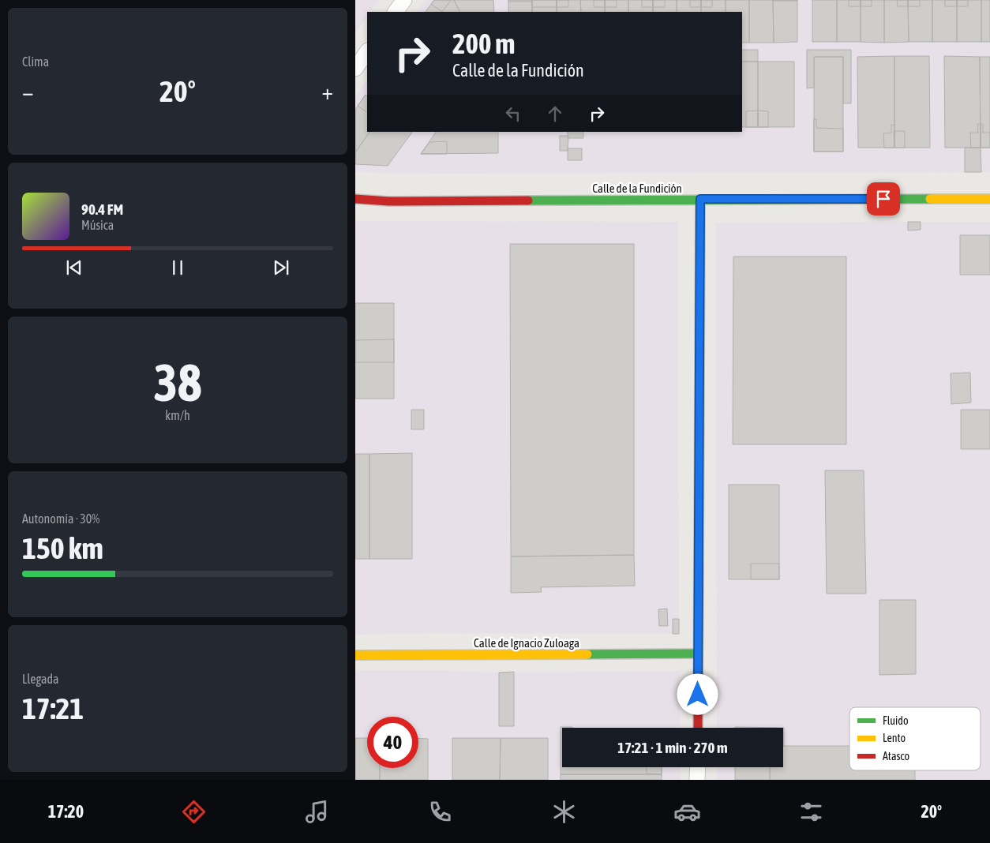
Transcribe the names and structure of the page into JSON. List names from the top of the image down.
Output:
{
  "streets": {
    "street": ["Calle de la Fundición", "Calle de Ignacio Zuloaga"]
  },
  "legend": ["Fluido", "Lento", "Atasco"],
  "page": {
    "tile": [
      "Clima",
      ["38", "km/h"],
      ["Autonomía · 30%", "150 km"],
      ["Llegada", "17:21"]
    ],
    "turn": ["200 m", "Calle de la Fundición"],
    "heat": ["−", "20°", "+"],
    "song": ["90.4 FM", "Música"],
    "limit": "40",
    "trip": "17:21 · 1 min · 270 m",
    "tabs": ["17:20", "20°"]
  }
}
